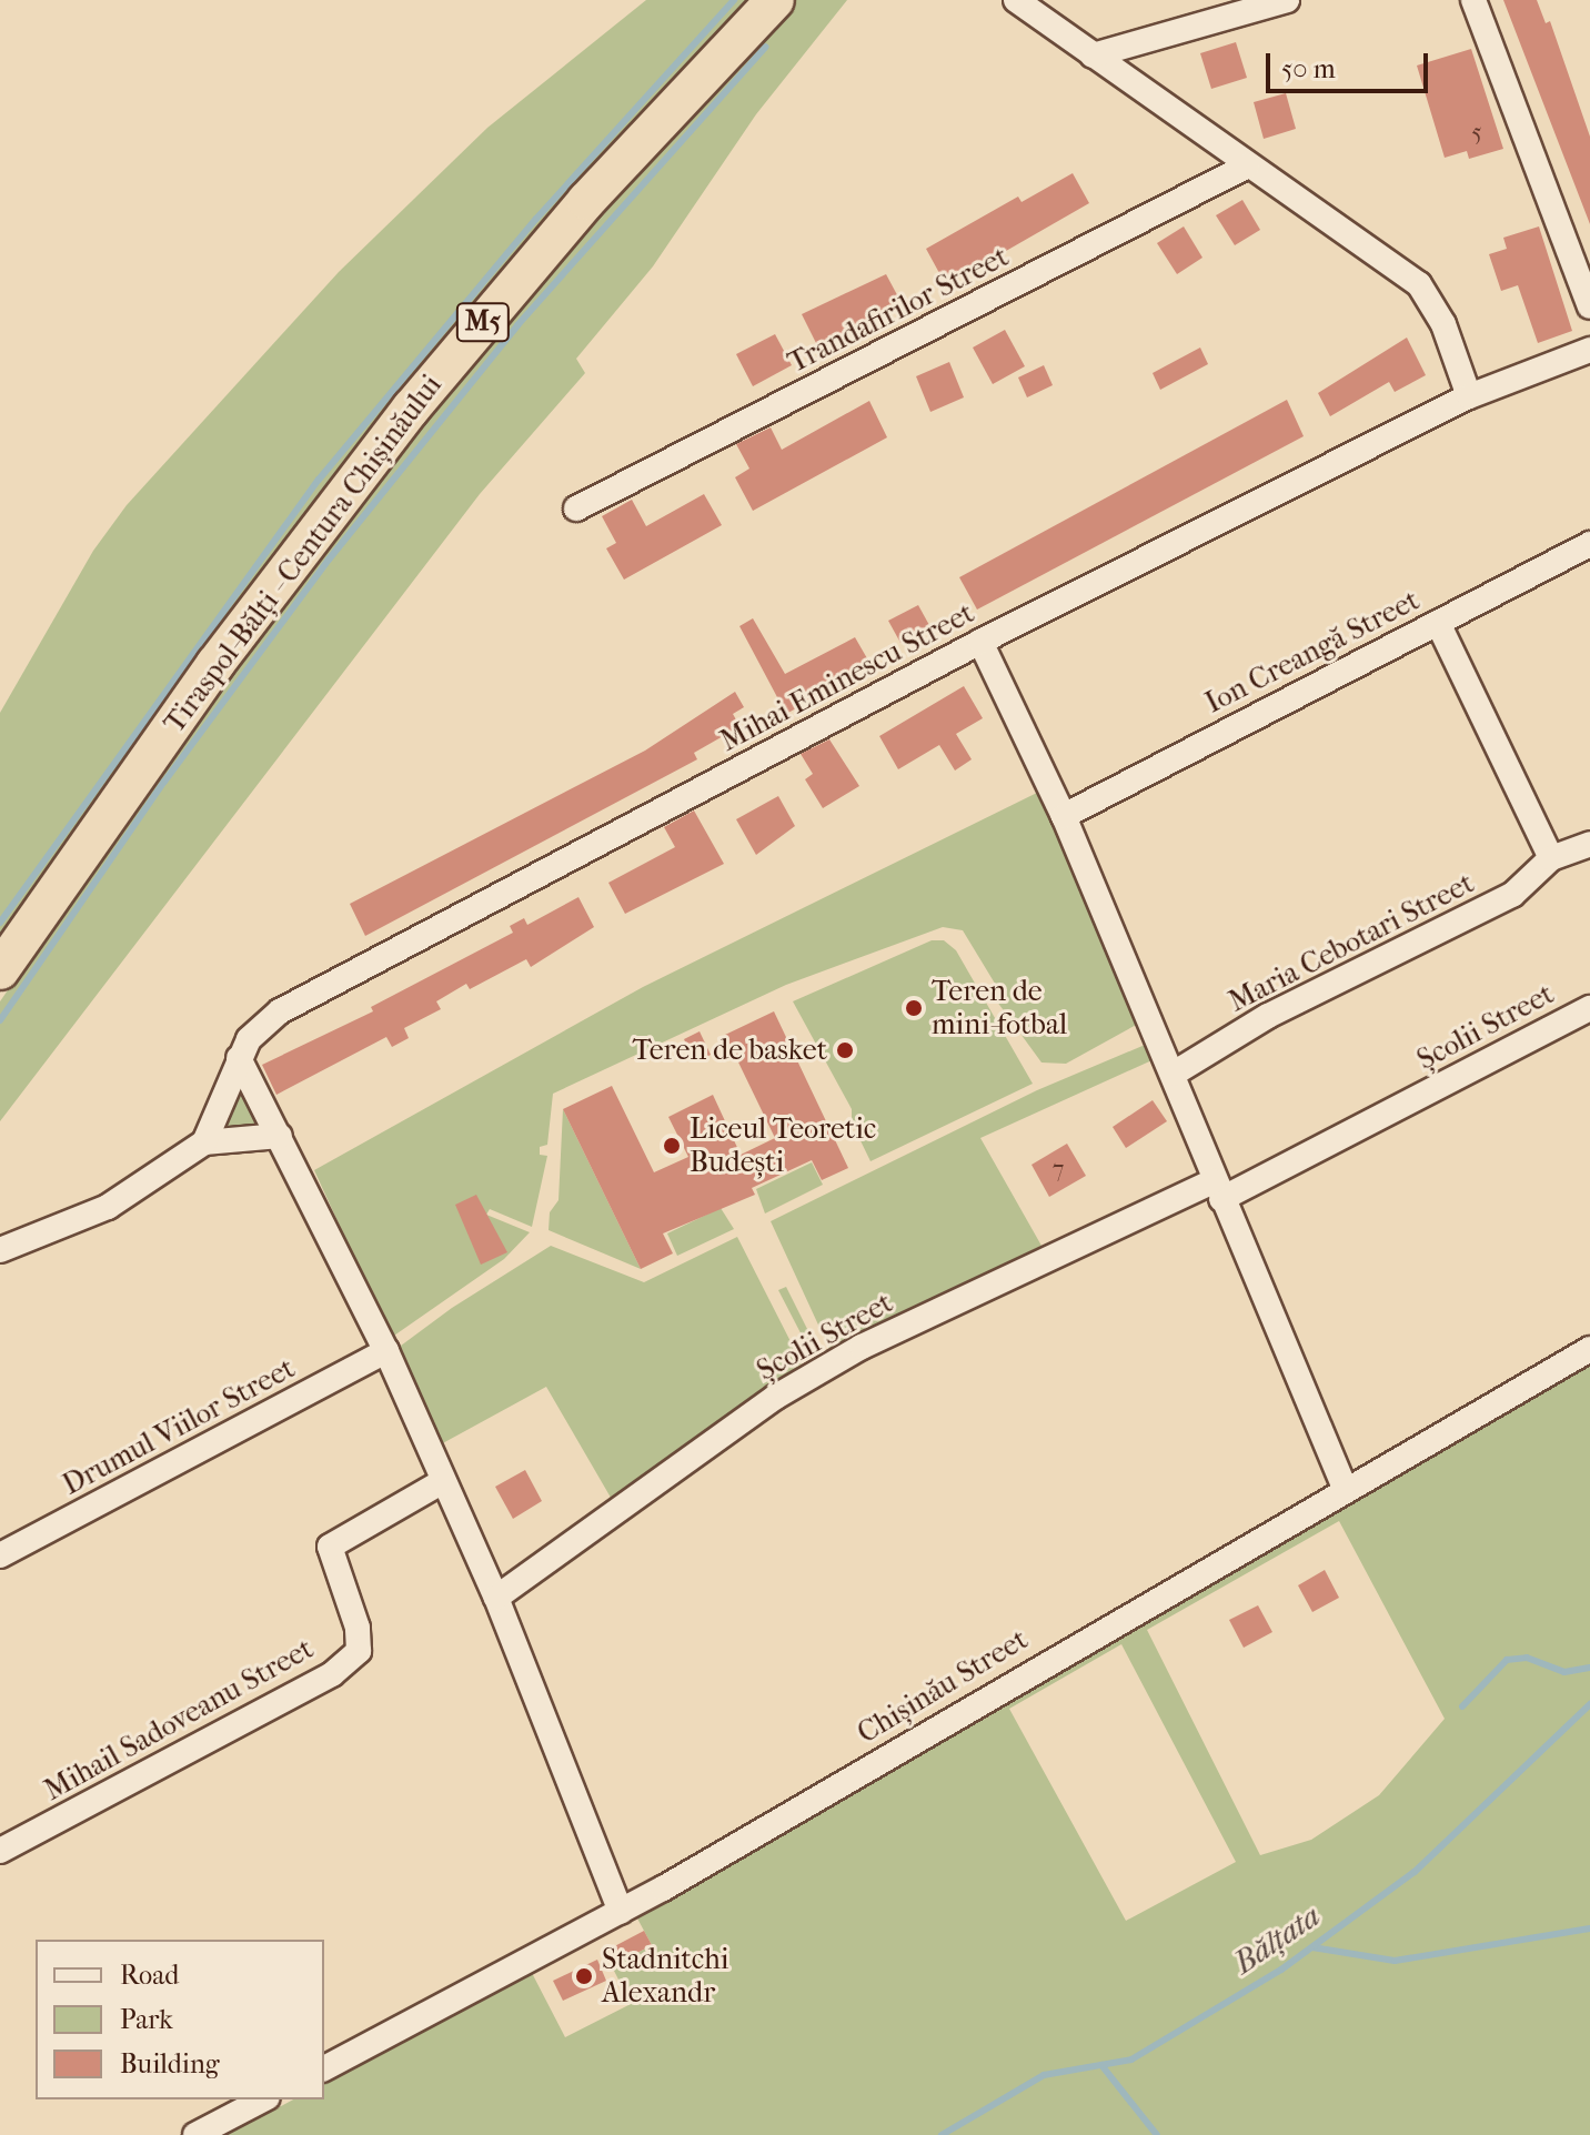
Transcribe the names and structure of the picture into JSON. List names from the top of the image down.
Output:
{
  "streets": {
    "highway": ["M5", "Tiraspol-Bălţi - Centura Chișinăului"],
    "street": [
      "Trandafirilor Street",
      "Ion Creangă Street",
      "Mihai Eminescu Street",
      "Maria Cebotari Street",
      "Școlii Street",
      "Drumul Viilor Street",
      "Chișinău Street",
      "Mihail Sadoveanu Street"
    ]
  },
  "water": ["Bălţata"],
  "places": [
    "Teren de mini-fotbal",
    "Teren de basket",
    "Liceul Teoretic Budești",
    "Stadnitchi Alexandr"
  ],
  "house_numbers": ["5", "7"],
  "legend": ["Road", "Park", "Building"],
  "scale_bar": "50 m"
}
